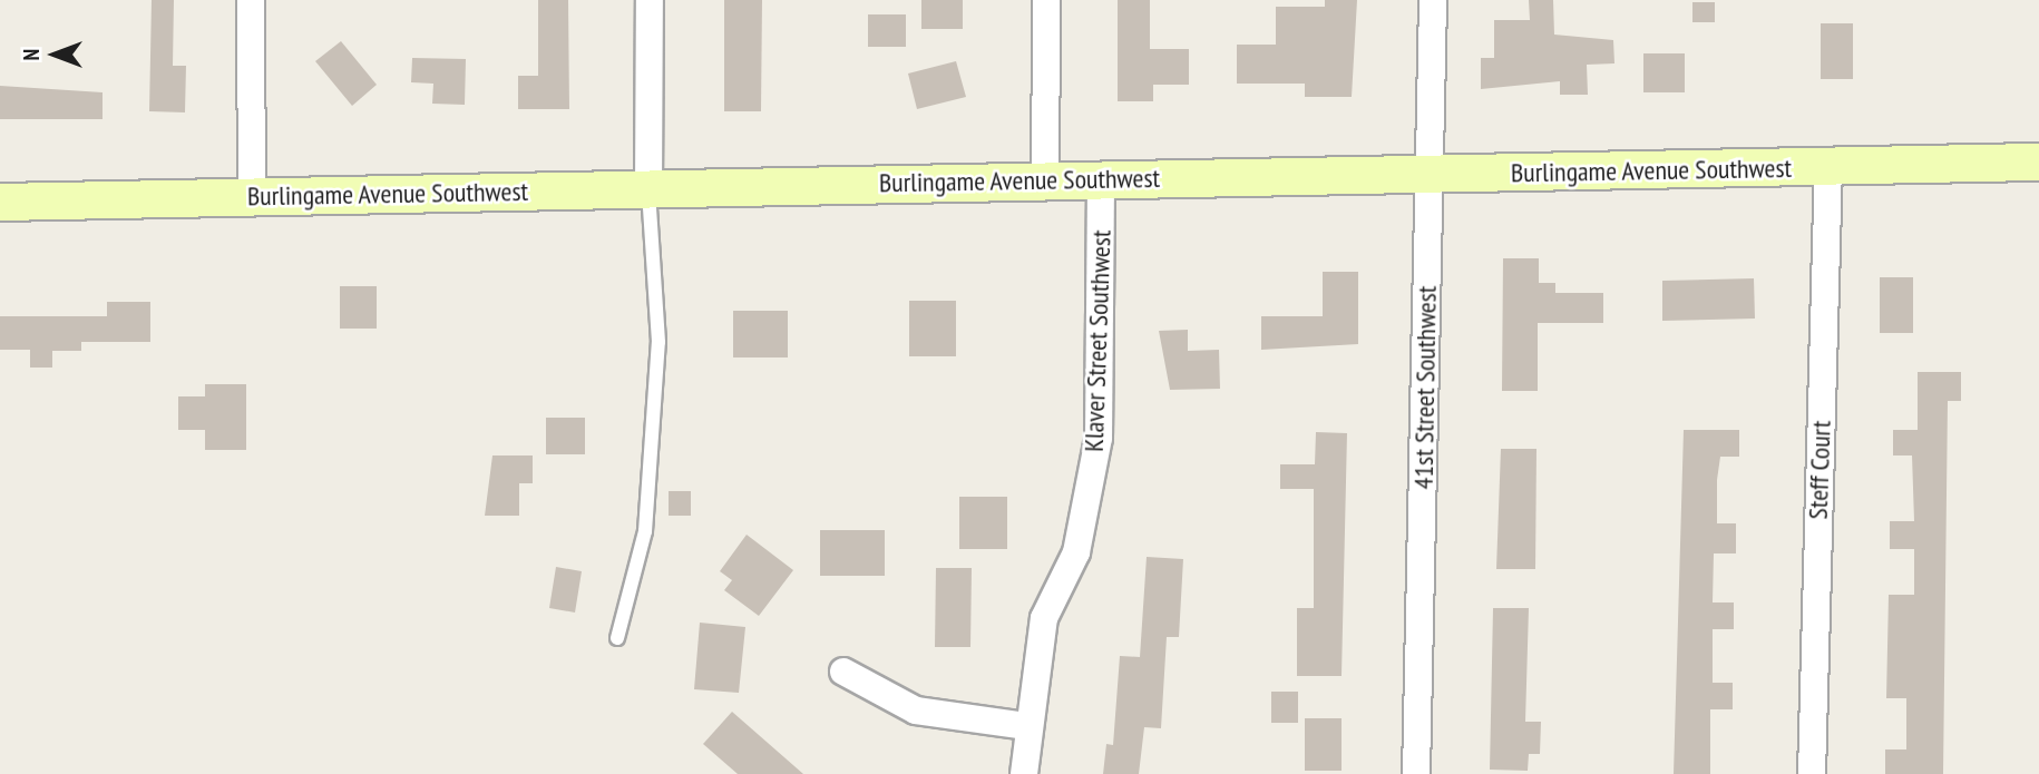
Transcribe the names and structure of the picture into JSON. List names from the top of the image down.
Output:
{
  "streets": {
    "street": [
      "Burlingame Avenue Southwest",
      "Klaver Street Southwest",
      "41st Street Southwest",
      "Steff Court"
    ]
  },
  "crossings": [
    ["Burlingame Avenue Southwest", "Klaver Street Southwest"],
    ["Burlingame Avenue Southwest", "41st Street Southwest"],
    ["Burlingame Avenue Southwest", "Steff Court"]
  ],
  "north": "left"
}
